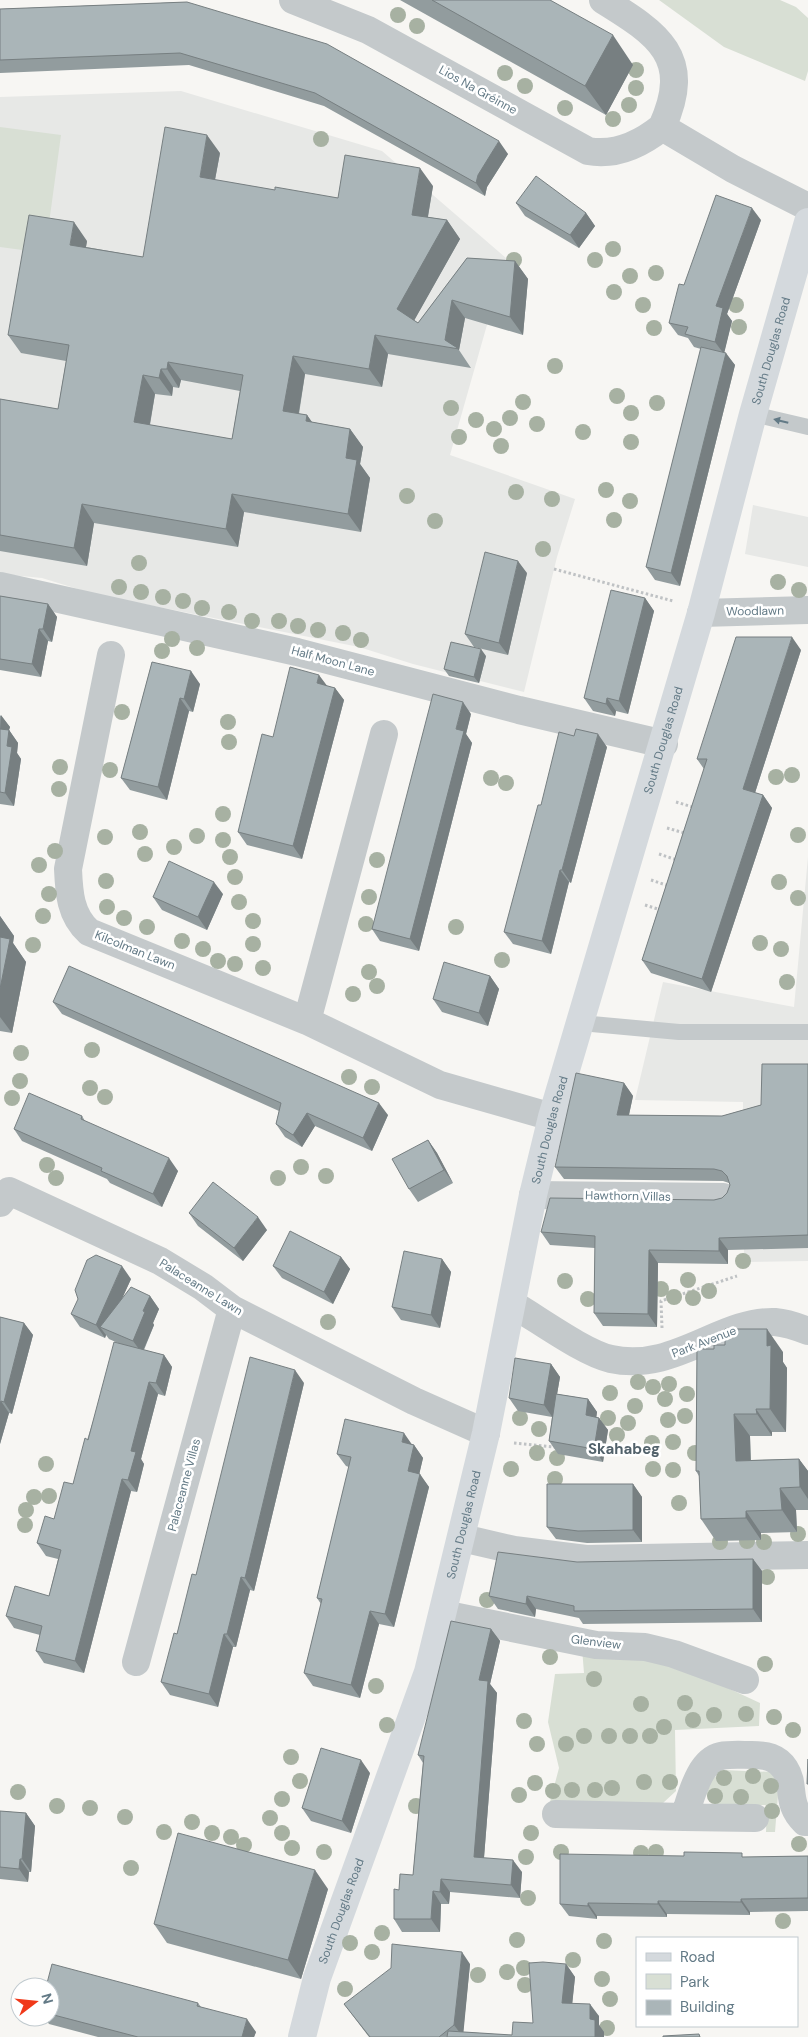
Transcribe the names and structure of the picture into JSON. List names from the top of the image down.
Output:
{
  "streets": {
    "main road": ["South Douglas Road"],
    "street": [
      "Lios Na Gréinne",
      "Woodlawn",
      "Half Moon Lane",
      "Kilcolman Lawn",
      "Hawthorn Villas",
      "Palaceanne Lawn",
      "Park Avenue",
      "Palaceanne Villas",
      "Glenview"
    ]
  },
  "crossings": [
    ["South Douglas Road", "Woodlawn"],
    ["South Douglas Road", "Half Moon Lane"],
    ["South Douglas Road", "Kilcolman Lawn"],
    ["South Douglas Road", "Hawthorn Villas"],
    ["South Douglas Road", "Palaceanne Lawn"],
    ["South Douglas Road", "Park Avenue"],
    ["South Douglas Road", "Glenview"],
    ["Palaceanne Lawn", "Palaceanne Villas"]
  ],
  "districts": ["Skahabeg"],
  "legend": ["Road", "Park", "Building"],
  "north": "right"
}
